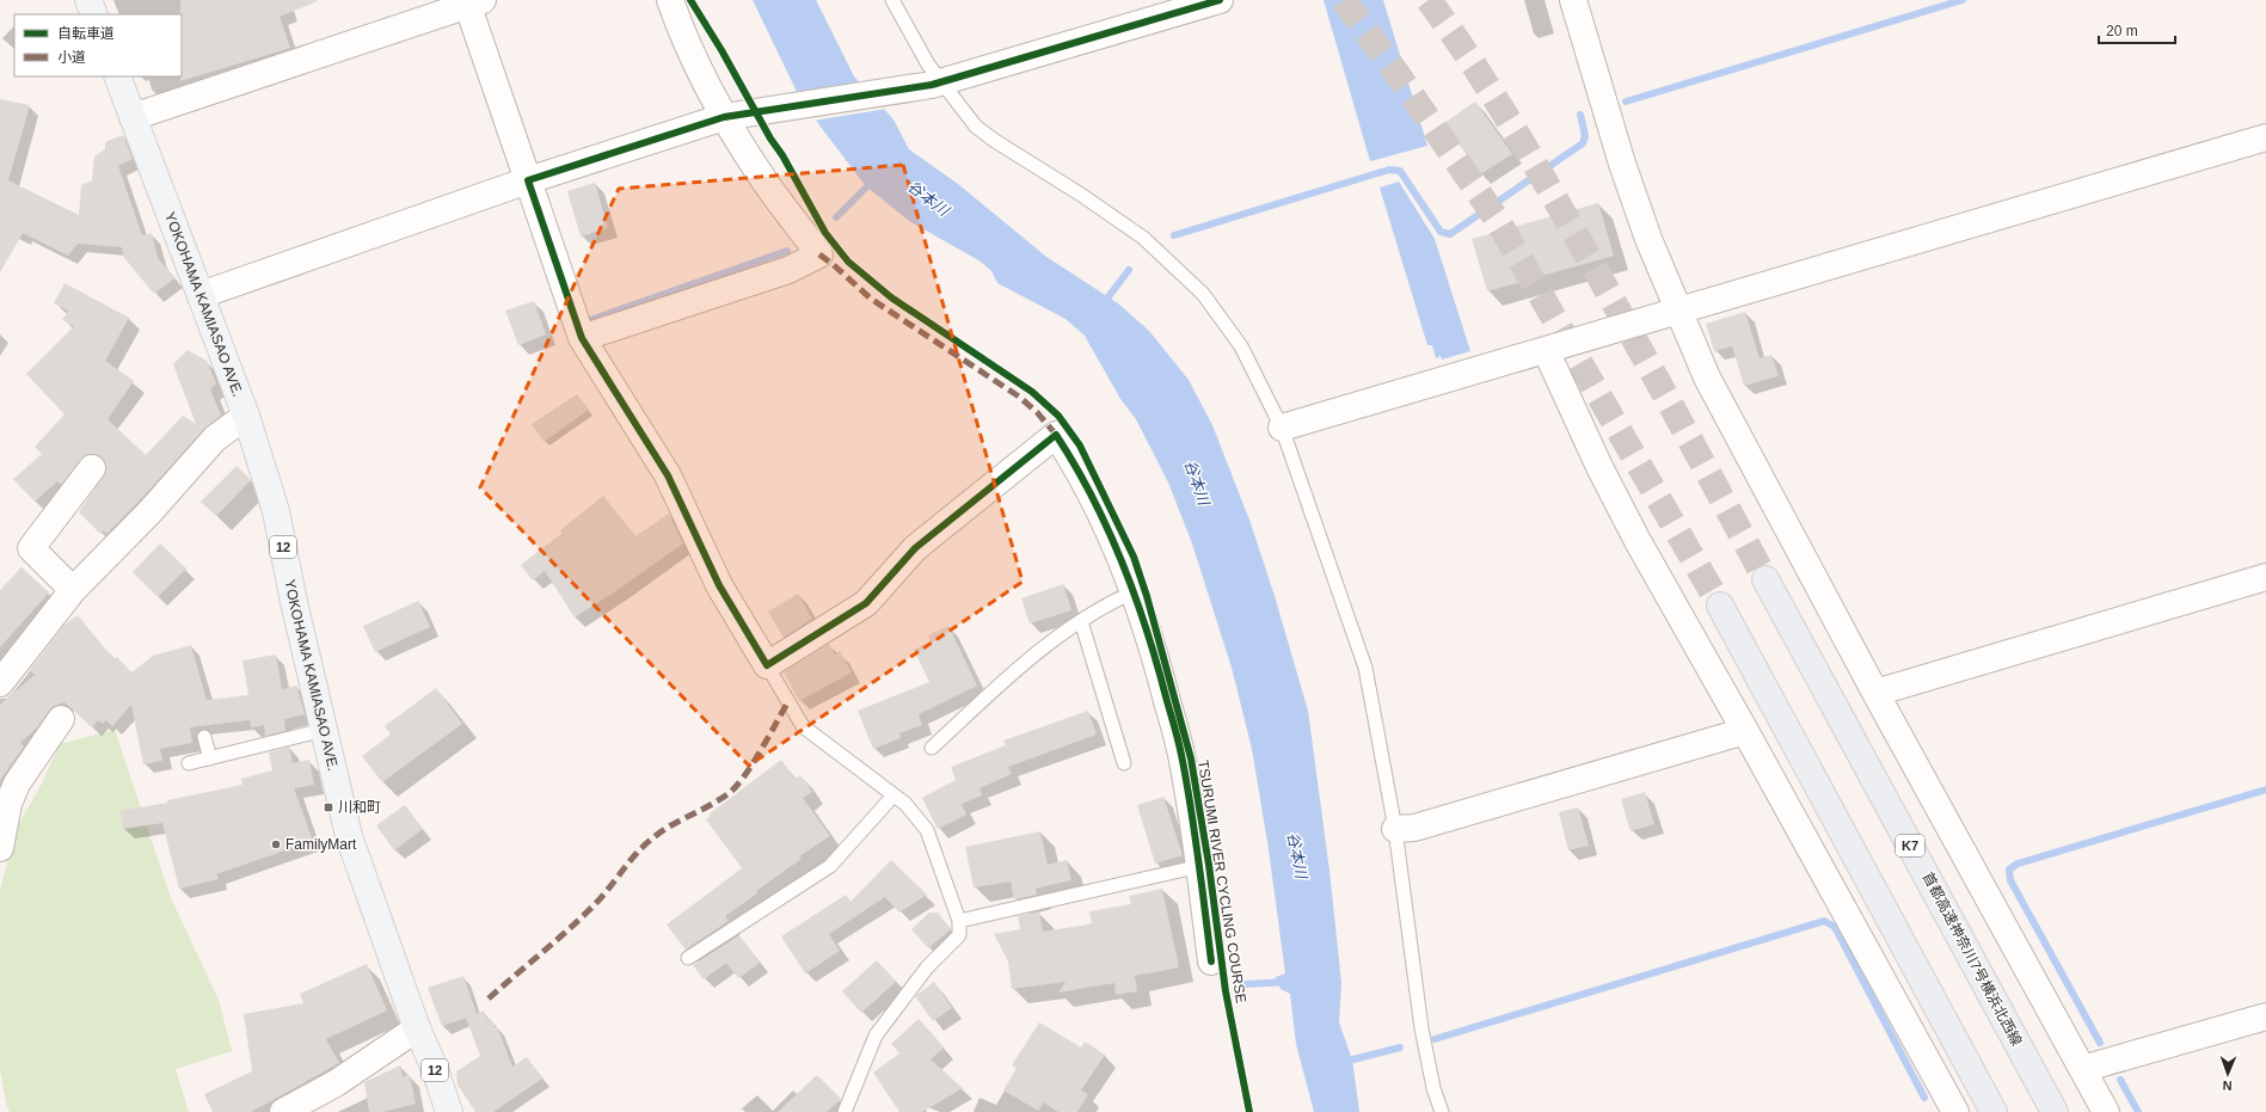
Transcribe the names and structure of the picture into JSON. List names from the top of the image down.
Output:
{
  "streets": {
    "highway": ["K7", "首都高速神奈川7号横浜北西線"],
    "main road": ["YOKOHAMA KAMIASAO AVE.", "12"],
    "cycle path": ["TSURUMI RIVER CYCLING COURSE"]
  },
  "water": ["谷本川"],
  "places": {
    "transit": ["川和町"],
    "other": ["FamilyMart"]
  },
  "legend": ["自転車道", "小道"],
  "scale_bar": "20 m",
  "north": "bottom"
}
